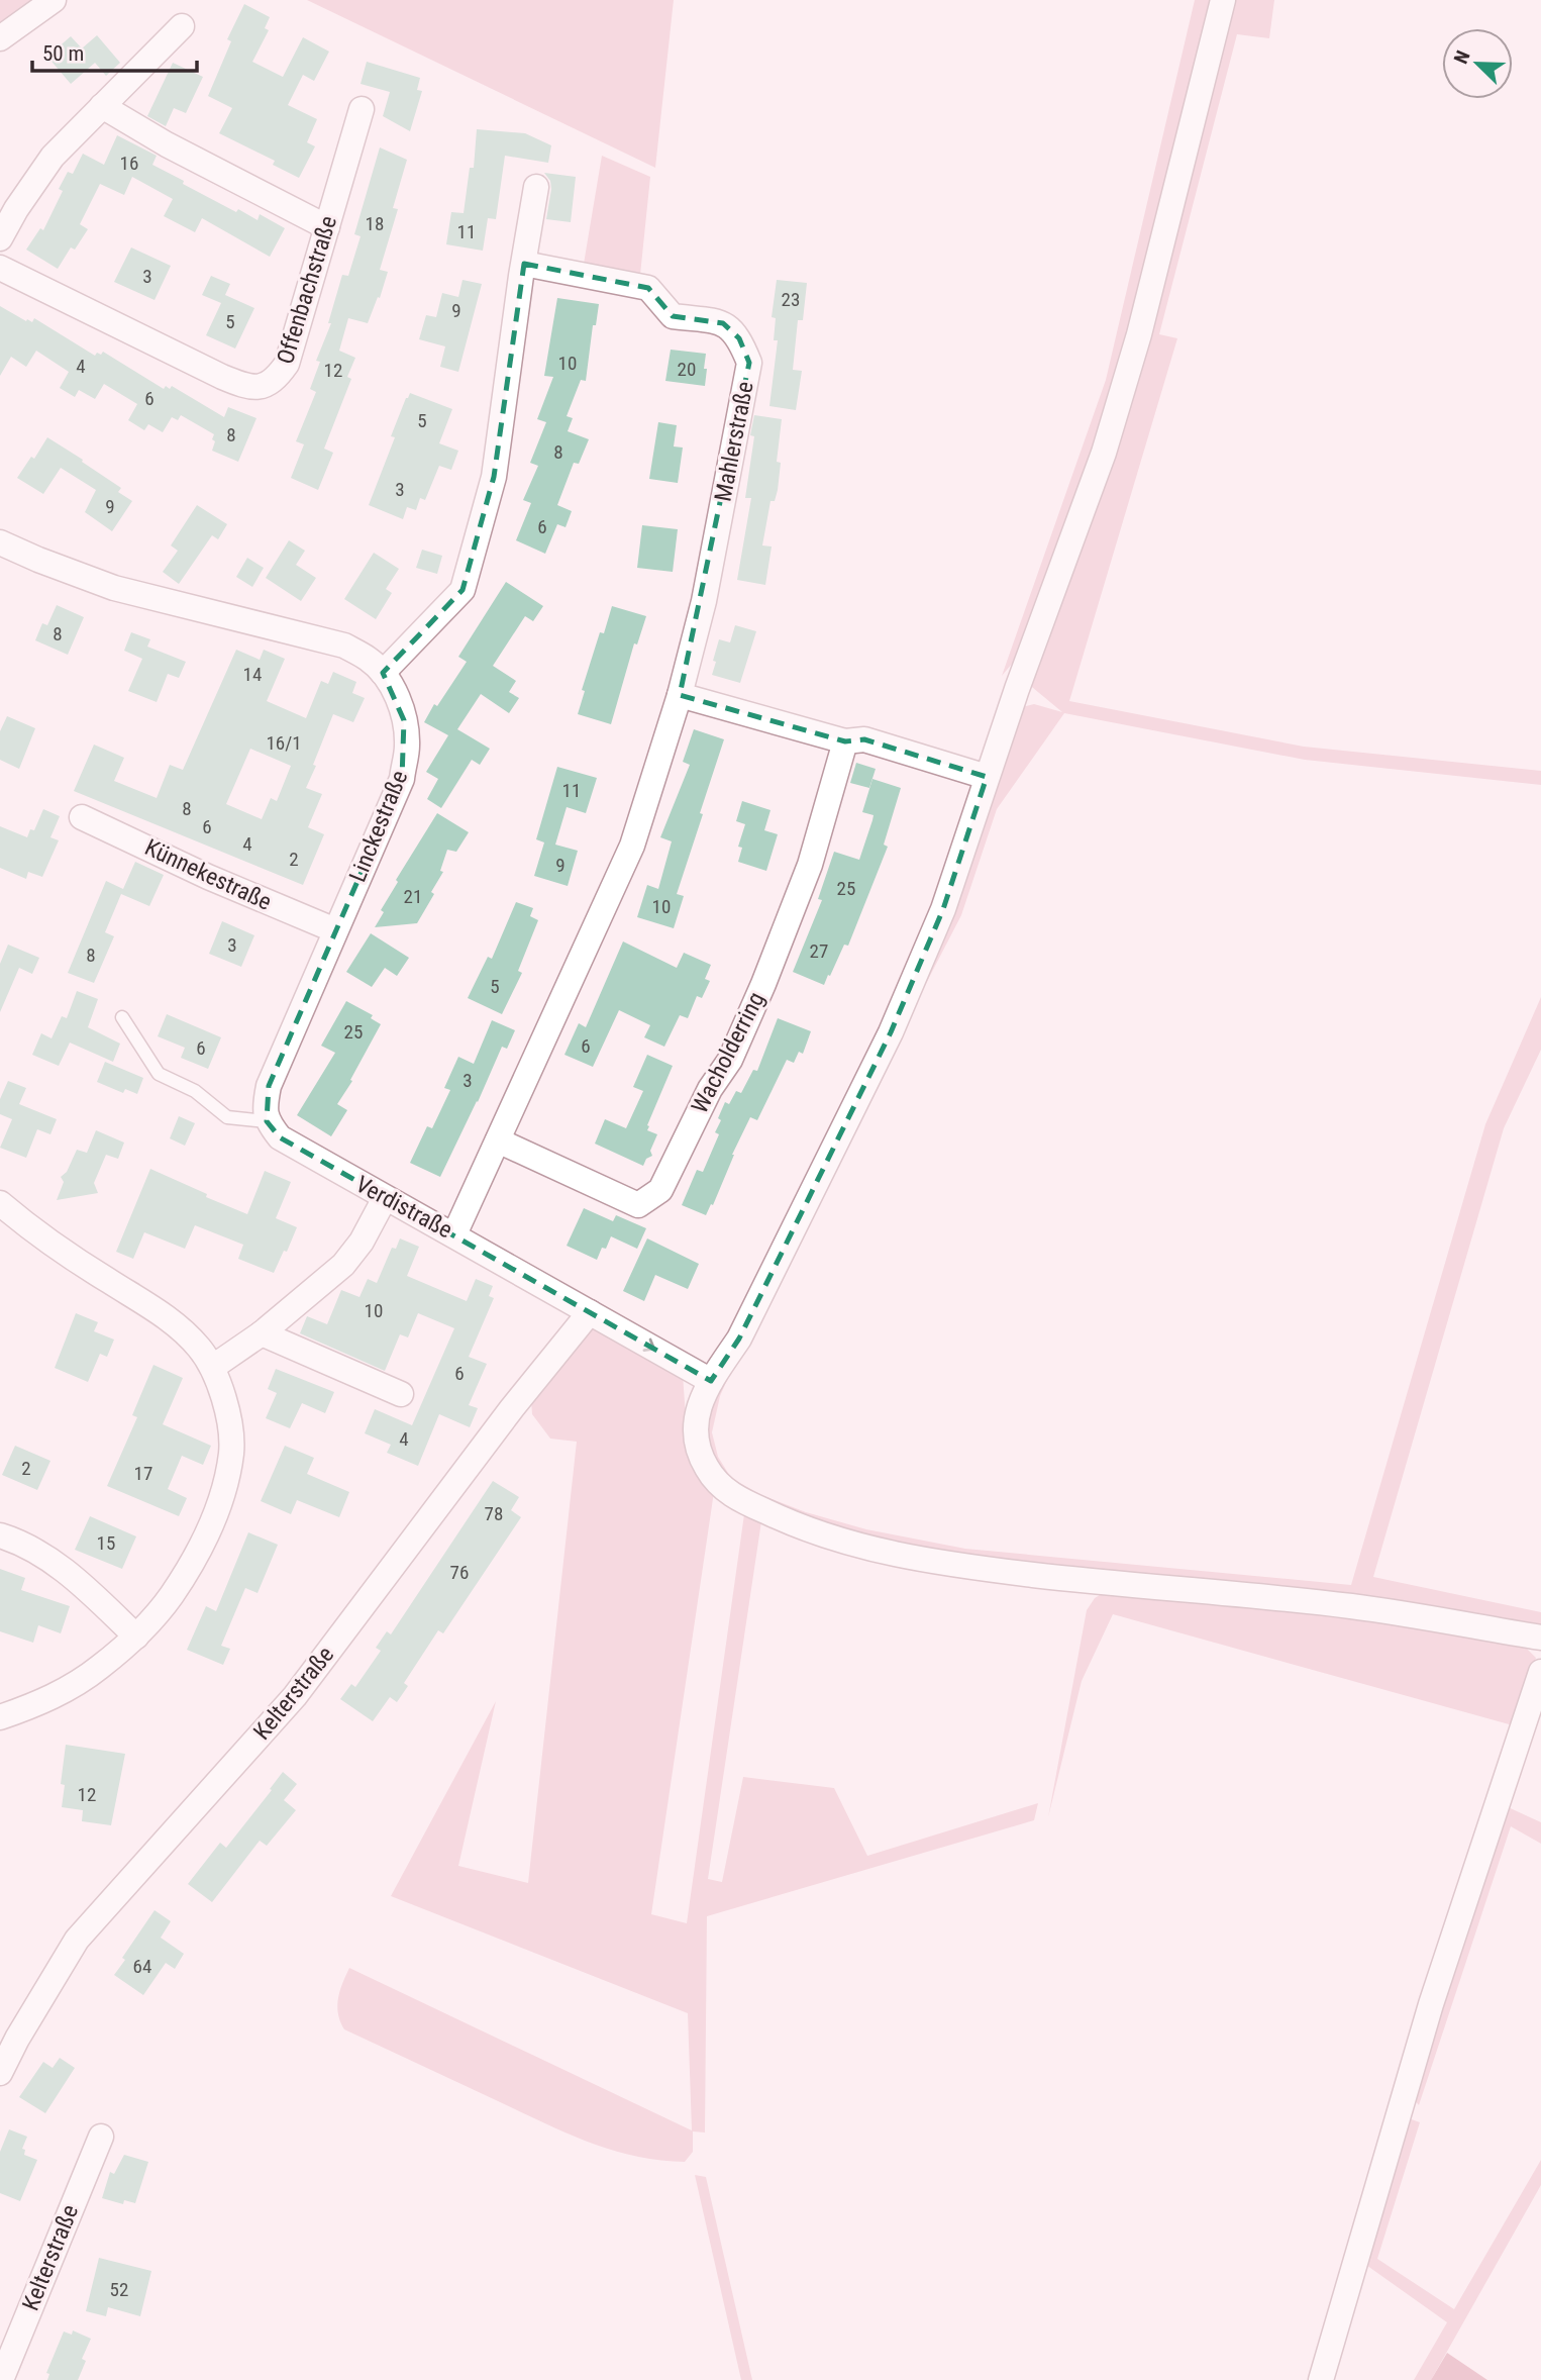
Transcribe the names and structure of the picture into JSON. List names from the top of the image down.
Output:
{
  "streets": {
    "street": [
      "Offenbachstraße",
      "Mahlerstraße",
      "Linckestraße",
      "Künnekestraße",
      "Wacholderring",
      "Verdistraße",
      "Kelterstraße"
    ]
  },
  "crossings": [
    ["Linckestraße", "Künnekestraße"],
    ["Linckestraße", "Verdistraße"],
    ["Verdistraße", "Kelterstraße"]
  ],
  "house_numbers": [
    "16",
    "18",
    "11",
    "3",
    "23",
    "9",
    "5",
    "10",
    "4",
    "20",
    "12",
    "6",
    "5",
    "8",
    "8",
    "3",
    "9",
    "6",
    "8",
    "14",
    "16/1",
    "11",
    "8",
    "6",
    "4",
    "2",
    "9",
    "25",
    "21",
    "10",
    "3",
    "27",
    "8",
    "5",
    "25",
    "6",
    "6",
    "3",
    "10",
    "6",
    "4",
    "2",
    "17",
    "78",
    "15",
    "76",
    "12",
    "64",
    "52"
  ],
  "scale_bar": "50 m",
  "north": "top left"
}
